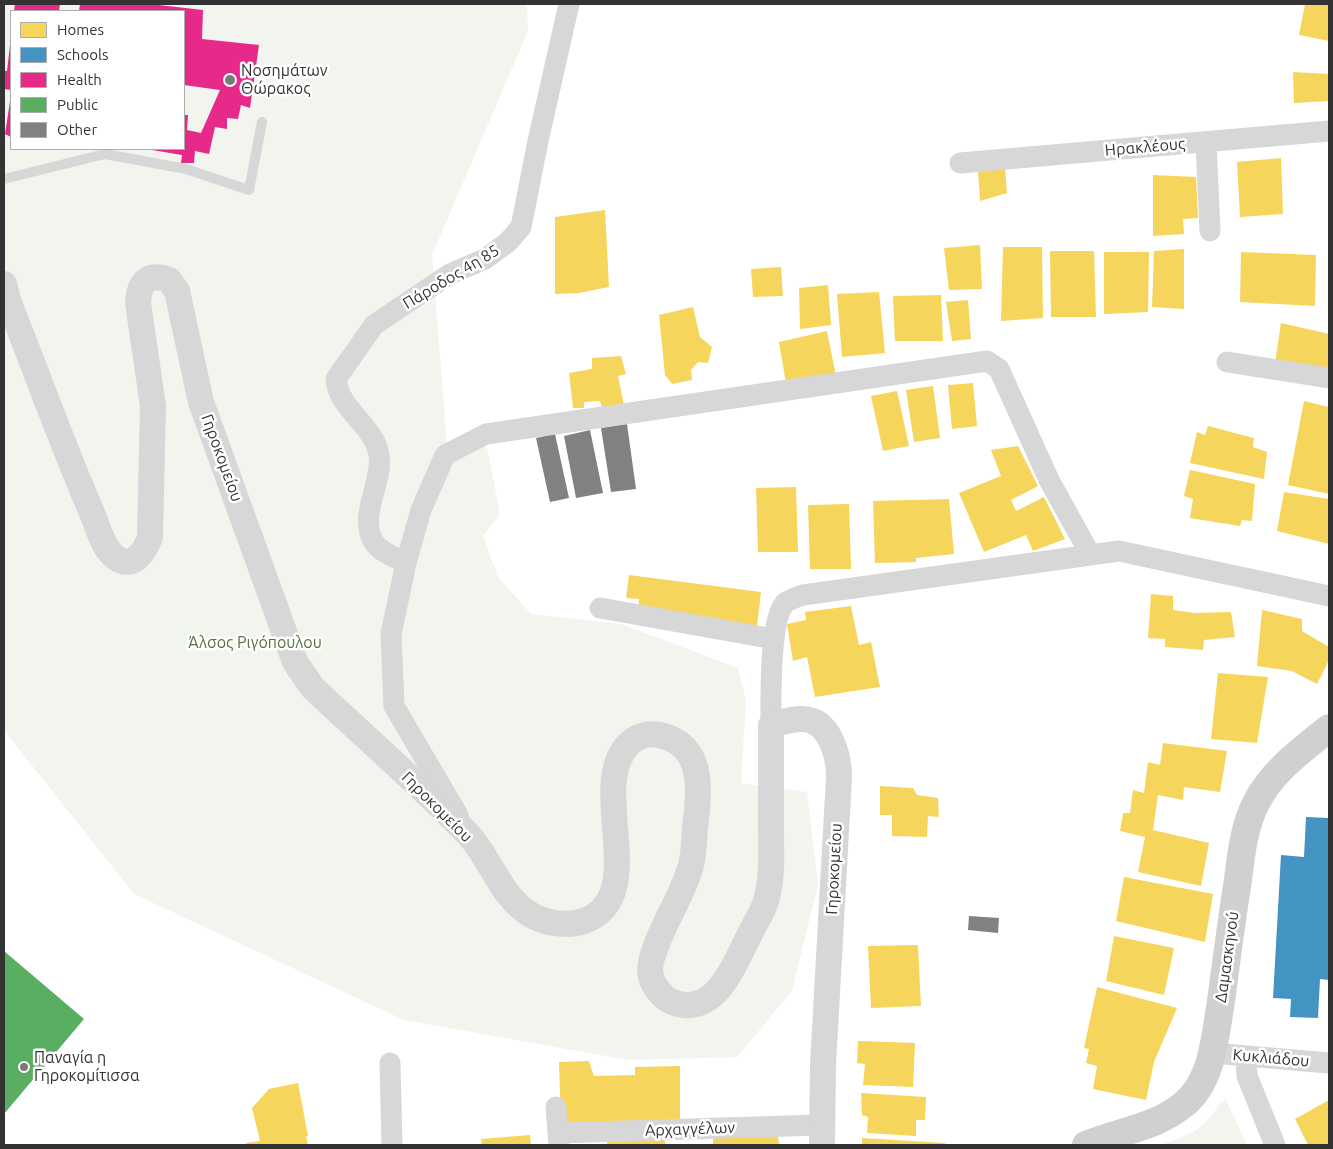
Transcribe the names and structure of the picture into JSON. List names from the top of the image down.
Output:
{
  "streets": {
    "main road": ["Δαμασκηνού"],
    "street": [
      "Ηρακλέους",
      "Πάροδος 4η 85",
      "Γηροκομείου",
      "Κυκλιάδου",
      "Αρχαγγέλων"
    ]
  },
  "crossings": [
    ["Γηροκομείου", "Αρχαγγέλων"],
    ["Δαμασκηνού", "Κυκλιάδου"]
  ],
  "parks": ["Άλσος Ριγόπουλου"],
  "places": ["Νοσημάτων Θώρακος", "Παναγία η Γηροκομίτισσα"],
  "legend": [
    "Homes",
    "Schools",
    "Health",
    "Public",
    "Other"
  ]
}
